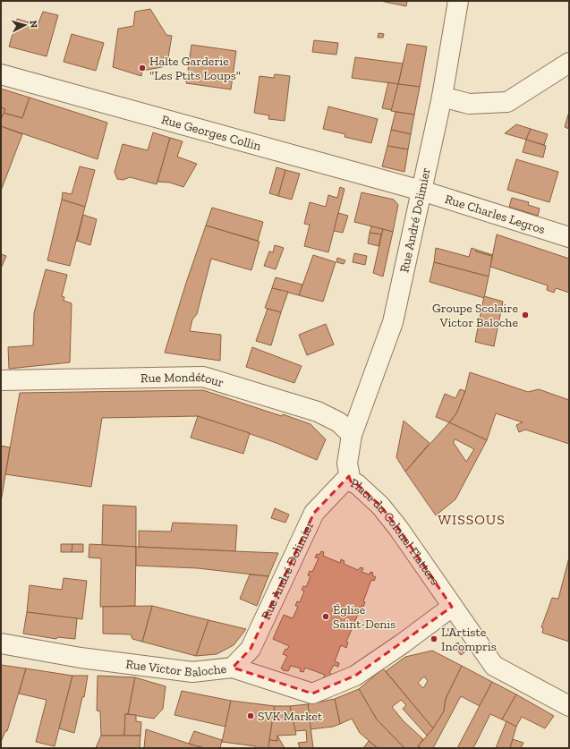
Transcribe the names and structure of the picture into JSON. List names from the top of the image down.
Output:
{
  "streets": {
    "street": [
      "Rue Georges Collin",
      "Rue Charles Legros",
      "Rue André Dolimier",
      "Rue Mondétour",
      "Place du Colonel Flatters",
      "Rue Victor Baloche"
    ]
  },
  "crossings": [
    ["Rue Georges Collin", "Rue Charles Legros"],
    ["Rue Georges Collin", "Rue André Dolimier"],
    ["Rue Charles Legros", "Rue André Dolimier"],
    ["Rue André Dolimier", "Rue Mondétour"],
    ["Rue André Dolimier", "Place du Colonel Flatters"],
    ["Rue André Dolimier", "Rue Victor Baloche"],
    ["Rue Mondétour", "Place du Colonel Flatters"],
    ["Place du Colonel Flatters", "Rue Victor Baloche"]
  ],
  "districts": ["WISSOUS"],
  "places": [
    "Halte Garderie \"Les Ptits Loups\"",
    "Groupe Scolaire Victor Baloche",
    "Église Saint-Denis",
    "L'Artiste Incompris",
    "SVK Market"
  ],
  "north": "right"
}
